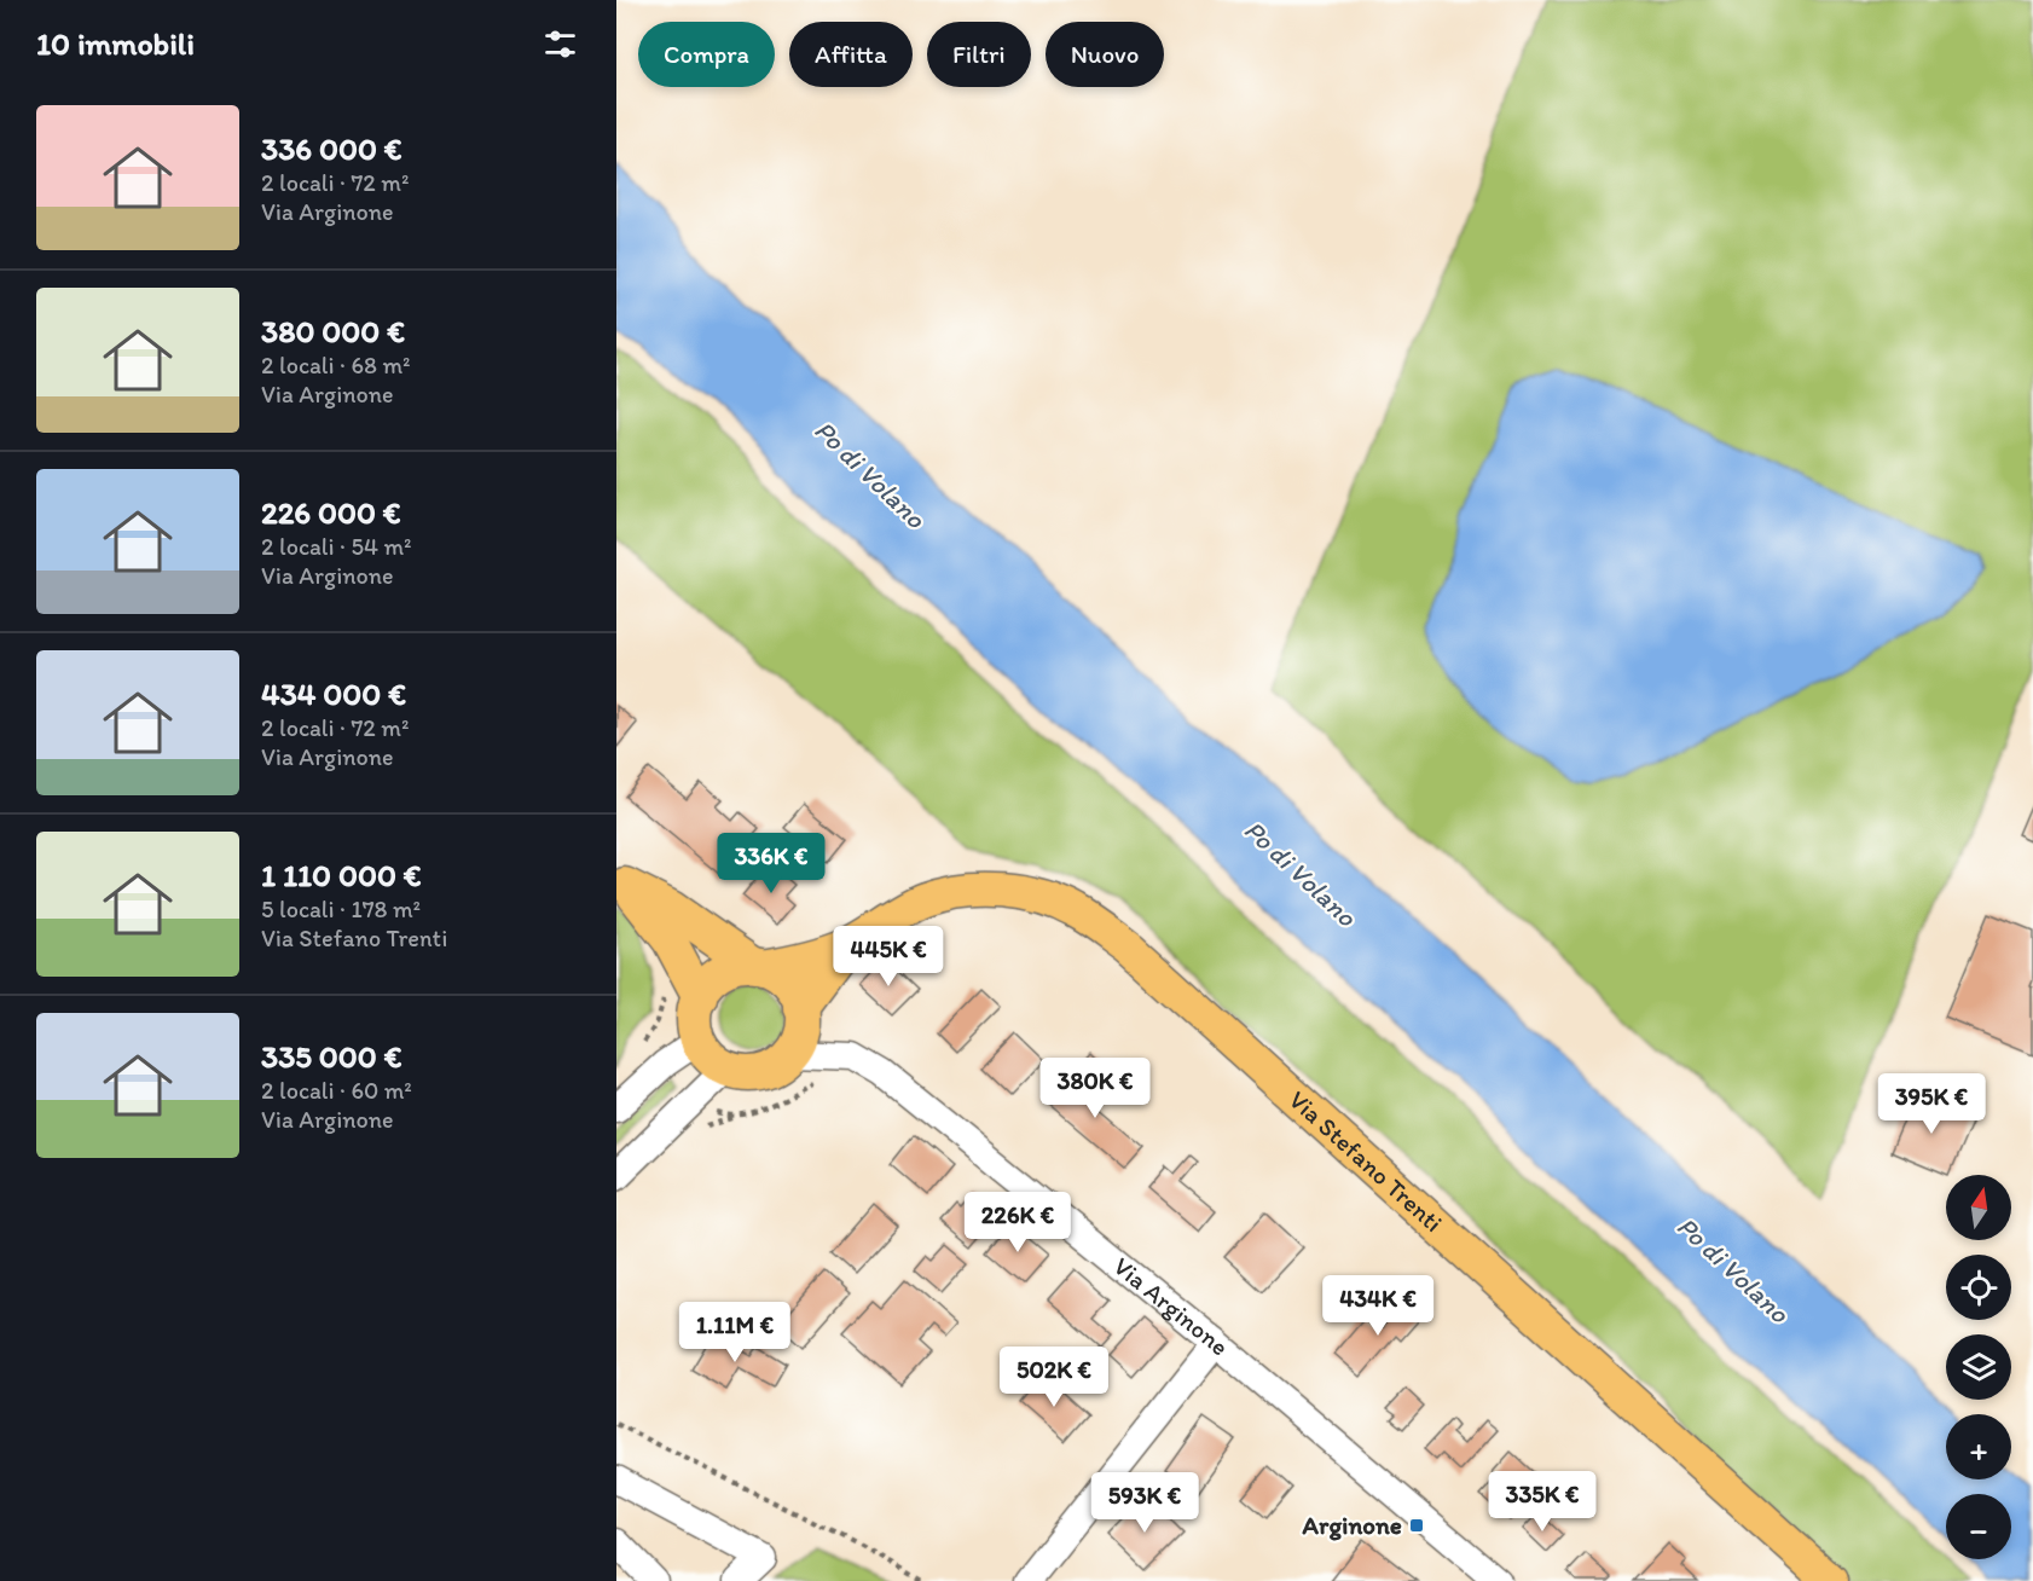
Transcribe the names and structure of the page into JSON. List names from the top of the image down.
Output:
{
  "streets": {
    "main road": ["Via Stefano Trenti"],
    "street": ["Via Arginone"]
  },
  "crossings": [
    ["Via Stefano Trenti", "Via Arginone"]
  ],
  "water": ["Po di Volano"],
  "places": {
    "transit": ["Arginone"]
  },
  "north": "top",
  "page": {
    "heading": "10 immobili",
    "chip": [
      "Compra",
      "Affitta",
      "Filtri",
      "Nuovo"
    ],
    "list": [
      {
        "name": "336 000 €",
        "note": "2 locali · 72 m² · Via Arginone"
      },
      {
        "name": "380 000 €",
        "note": "2 locali · 68 m² · Via Arginone"
      },
      {
        "name": "226 000 €",
        "note": "2 locali · 54 m² · Via Arginone"
      },
      {
        "name": "434 000 €",
        "note": "2 locali · 72 m² · Via Arginone"
      },
      {
        "name": "1 110 000 €",
        "note": "5 locali · 178 m² · Via Stefano Trenti"
      },
      {
        "name": "335 000 €",
        "note": "2 locali · 60 m² · Via Arginone"
      }
    ],
    "price": [
      "336K €",
      "445K €",
      "380K €",
      "395K €",
      "226K €",
      "434K €",
      "1.11M €",
      "502K €",
      "335K €",
      "593K €"
    ],
    "map_buttons": ["+", "−"]
  }
}
